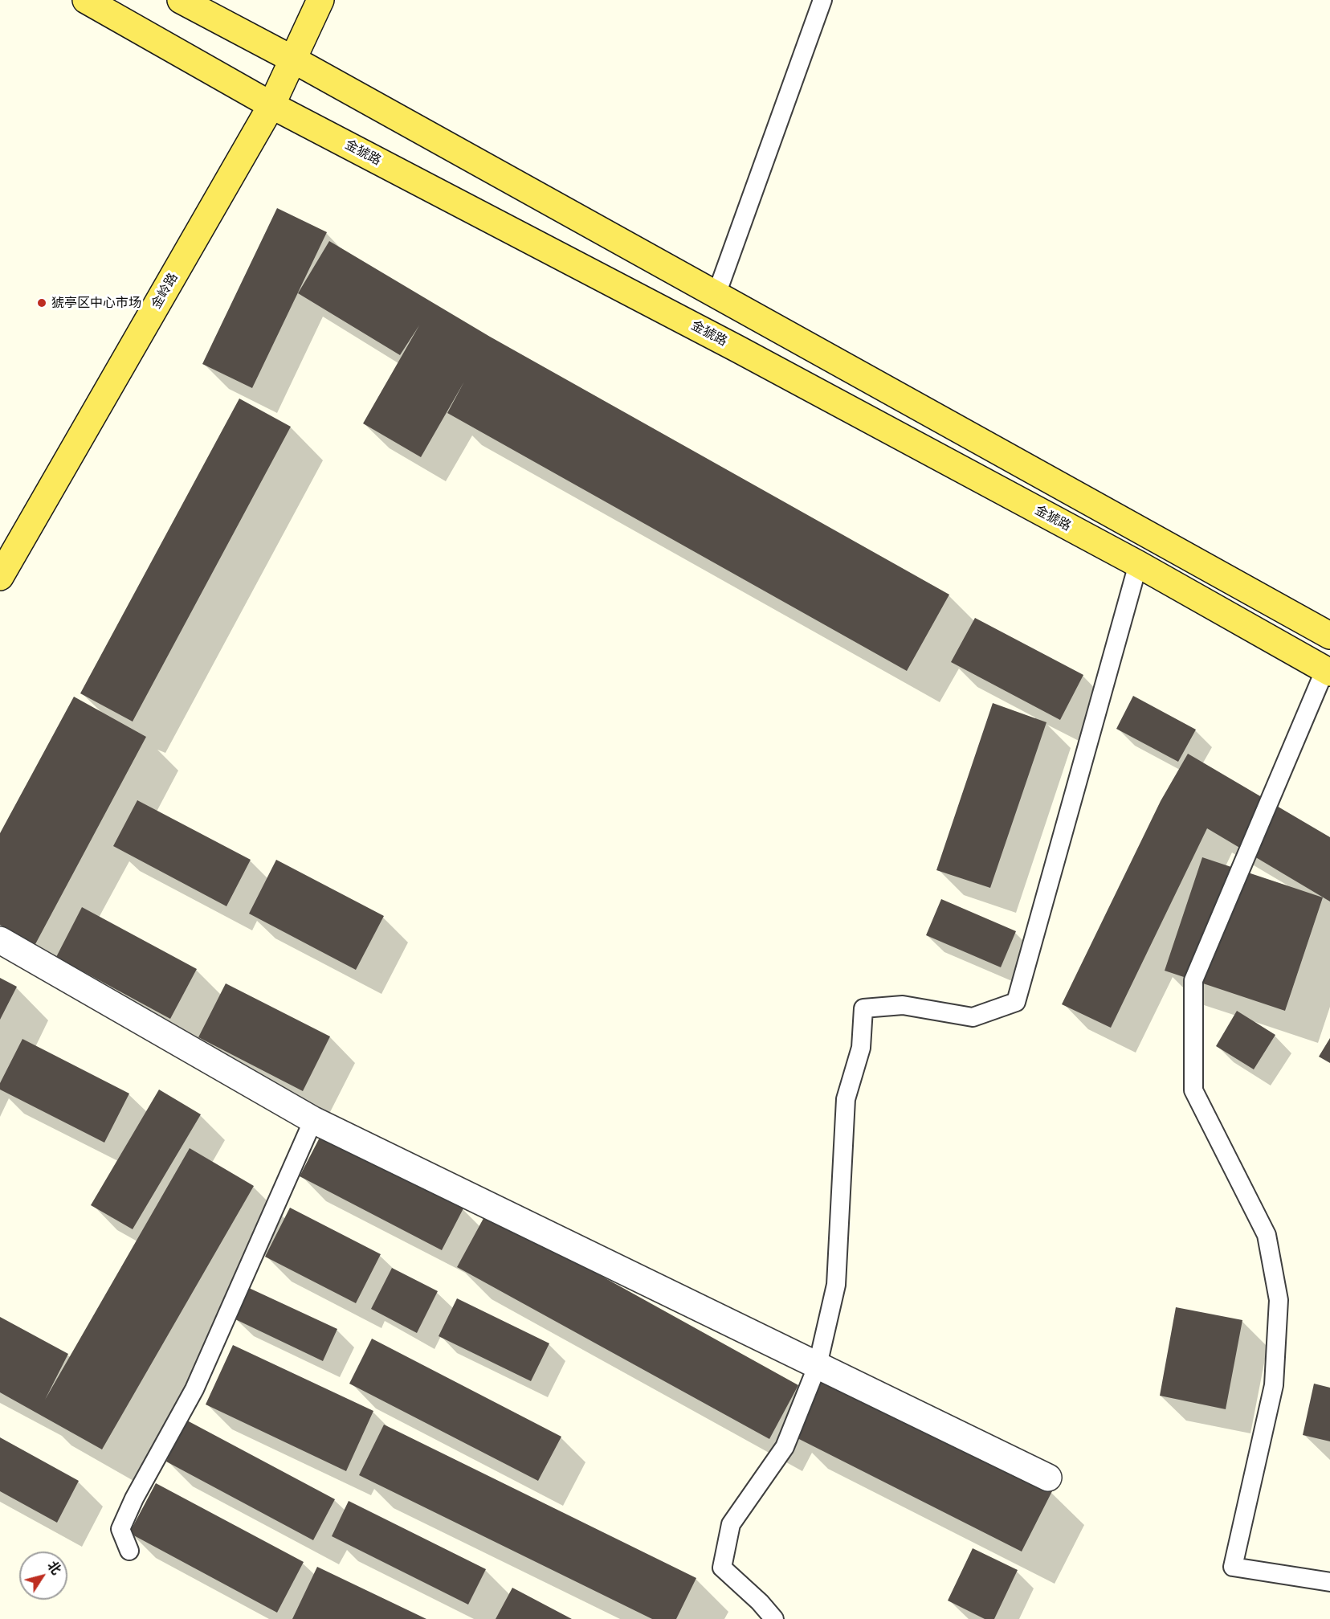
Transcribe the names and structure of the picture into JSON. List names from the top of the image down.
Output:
{
  "streets": {
    "main road": ["金猇路", "金岭路"]
  },
  "crossings": [
    ["金猇路", "金岭路"]
  ],
  "places": ["猇亭区中心市场"],
  "north": "top right"
}
